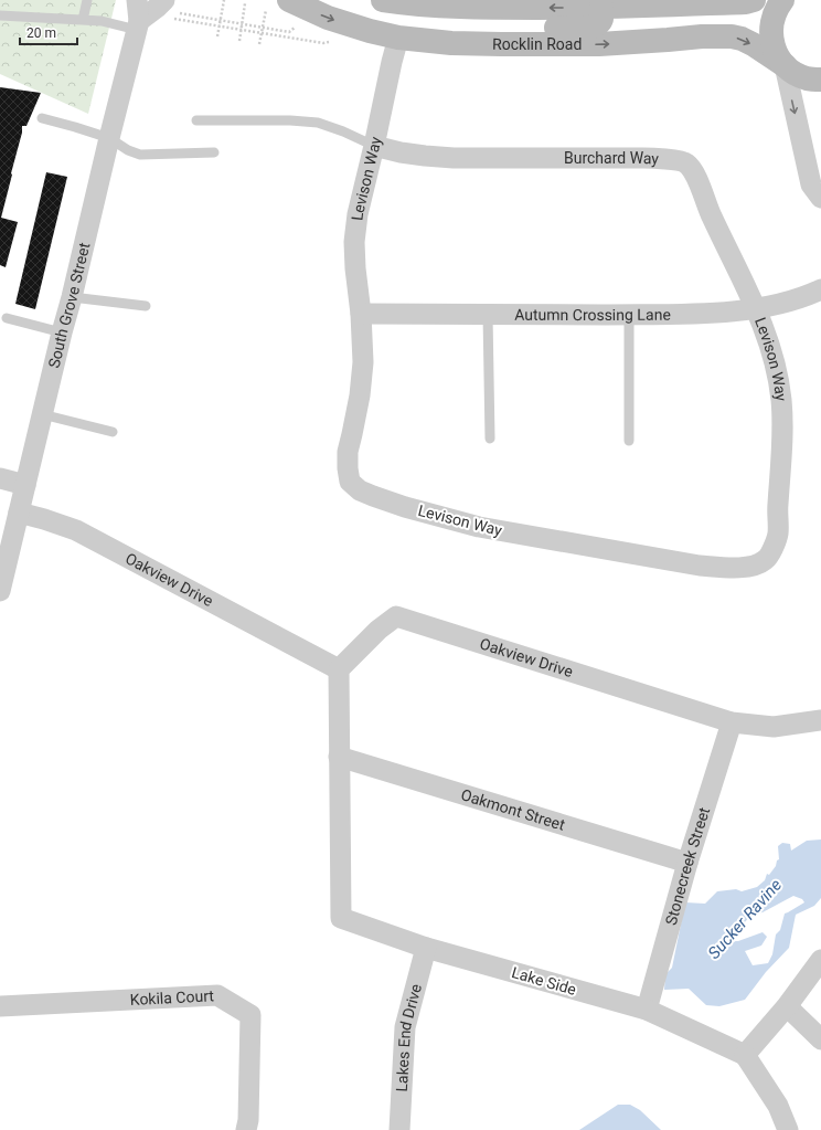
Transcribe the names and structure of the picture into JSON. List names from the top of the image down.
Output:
{
  "streets": {
    "main road": ["Rocklin Road"],
    "street": [
      "Burchard Way",
      "Levison Way",
      "South Grove Street",
      "Autumn Crossing Lane",
      "Oakview Drive",
      "Oakmont Street",
      "Stonecreek Street",
      "Lake Side",
      "Kokila Court",
      "Lakes End Drive"
    ]
  },
  "crossings": [
    ["Rocklin Road", "Levison Way"],
    ["Burchard Way", "Levison Way"],
    ["Burchard Way", "Autumn Crossing Lane"],
    ["Levison Way", "Autumn Crossing Lane"],
    ["South Grove Street", "Oakview Drive"],
    ["Oakview Drive", "Stonecreek Street"],
    ["Oakmont Street", "Stonecreek Street"],
    ["Oakmont Street", "Lake Side"],
    ["Stonecreek Street", "Lake Side"],
    ["Lake Side", "Lakes End Drive"]
  ],
  "water": ["Sucker Ravine"],
  "scale_bar": "20 m"
}
